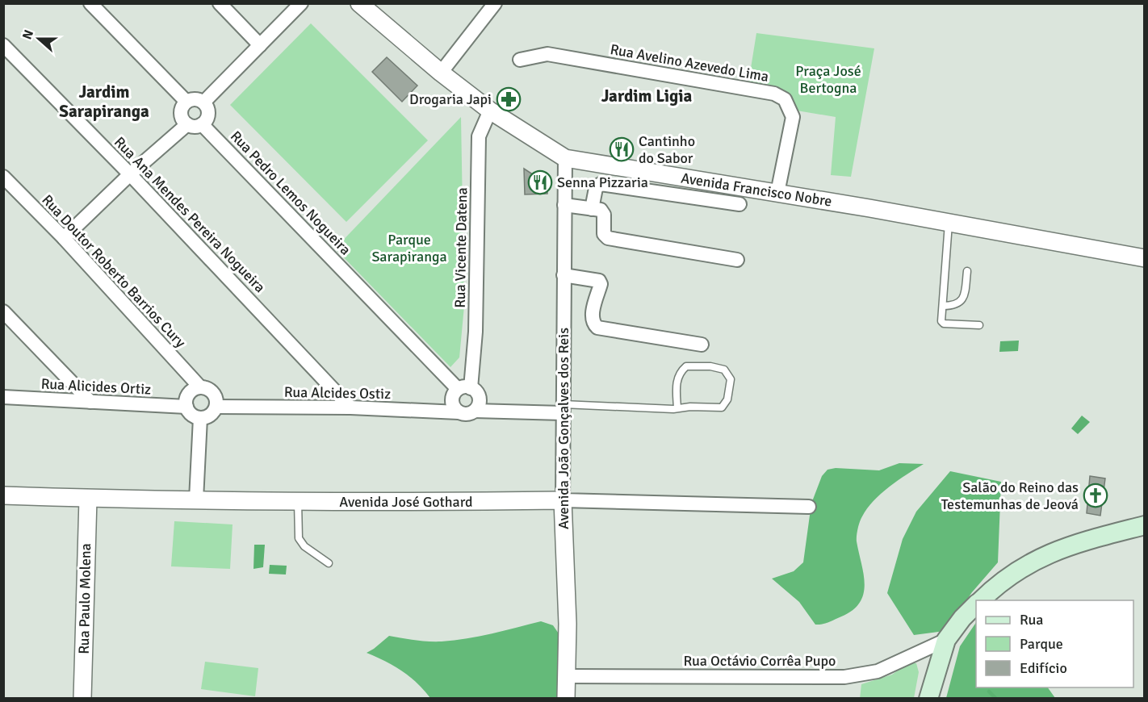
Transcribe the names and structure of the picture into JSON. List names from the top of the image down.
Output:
{
  "streets": {
    "street": [
      "Rua Avelino Azevedo Lima",
      "Avenida Francisco Nobre",
      "Rua Pedro Lemos Nogueira",
      "Rua Ana Mendes Pereira Nogueira",
      "Rua Vicente Datena",
      "Rua Doutor Roberto Barrios Cury",
      "Rua Alicides Ortiz",
      "Rua Alcides Ostiz",
      "Avenida João Gonçalves dos Reis",
      "Avenida José Gothard",
      "Rua Paulo Molena",
      "Rua Octávio Corrêa Pupo"
    ]
  },
  "crossings": [
    ["Rua Avelino Azevedo Lima", "Avenida Francisco Nobre"],
    ["Avenida Francisco Nobre", "Rua Vicente Datena"],
    ["Avenida Francisco Nobre", "Avenida João Gonçalves dos Reis"],
    ["Rua Pedro Lemos Nogueira", "Rua Vicente Datena"],
    ["Rua Pedro Lemos Nogueira", "Rua Alcides Ostiz"],
    ["Rua Ana Mendes Pereira Nogueira", "Rua Alcides Ostiz"],
    ["Rua Vicente Datena", "Rua Alcides Ostiz"],
    ["Rua Doutor Roberto Barrios Cury", "Rua Alicides Ortiz"],
    ["Rua Doutor Roberto Barrios Cury", "Rua Alcides Ostiz"],
    ["Rua Alicides Ortiz", "Rua Alcides Ostiz"],
    ["Avenida João Gonçalves dos Reis", "Avenida José Gothard"],
    ["Avenida João Gonçalves dos Reis", "Rua Octávio Corrêa Pupo"],
    ["Avenida José Gothard", "Rua Paulo Molena"]
  ],
  "districts": ["Jardim Sarapiranga", "Jardim Ligia"],
  "parks": ["Praça José Bertogna", "Parque Sarapiranga"],
  "places": {
    "pharmacy": ["Drogaria Japi"],
    "restaurant": ["Cantinho do Sabor", "Senna Pizzaria"],
    "church": ["Salão do Reino das Testemunhas de Jeová"]
  },
  "legend": ["Rua", "Parque", "Edifício"],
  "north": "left"
}
